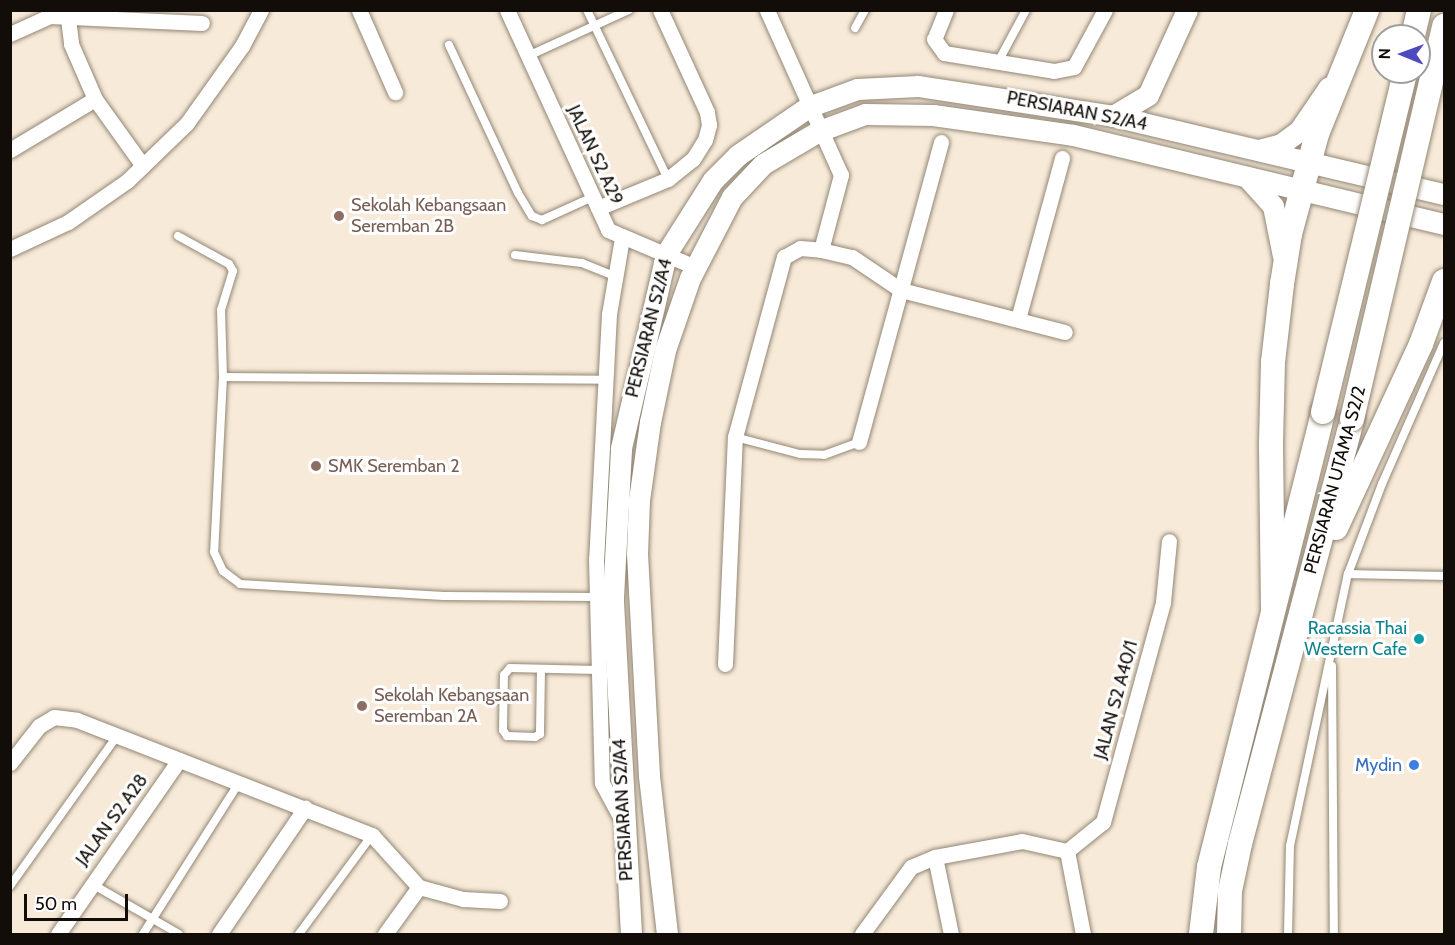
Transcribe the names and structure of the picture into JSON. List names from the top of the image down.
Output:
{
  "streets": {
    "main road": ["PERSIARAN S2/A4", "PERSIARAN UTAMA S2/2"],
    "street": ["JALAN S2 A29", "JALAN S2 A40/1", "JALAN S2 A28"]
  },
  "crossings": [
    ["PERSIARAN S2/A4", "JALAN S2 A29"]
  ],
  "places": [
    "Sekolah Kebangsaan Seremban 2B",
    "SMK Seremban 2",
    "Racassia Thai Western Cafe",
    "Sekolah Kebangsaan Seremban 2A",
    "Mydin"
  ],
  "scale_bar": "50 m",
  "north": "left"
}
